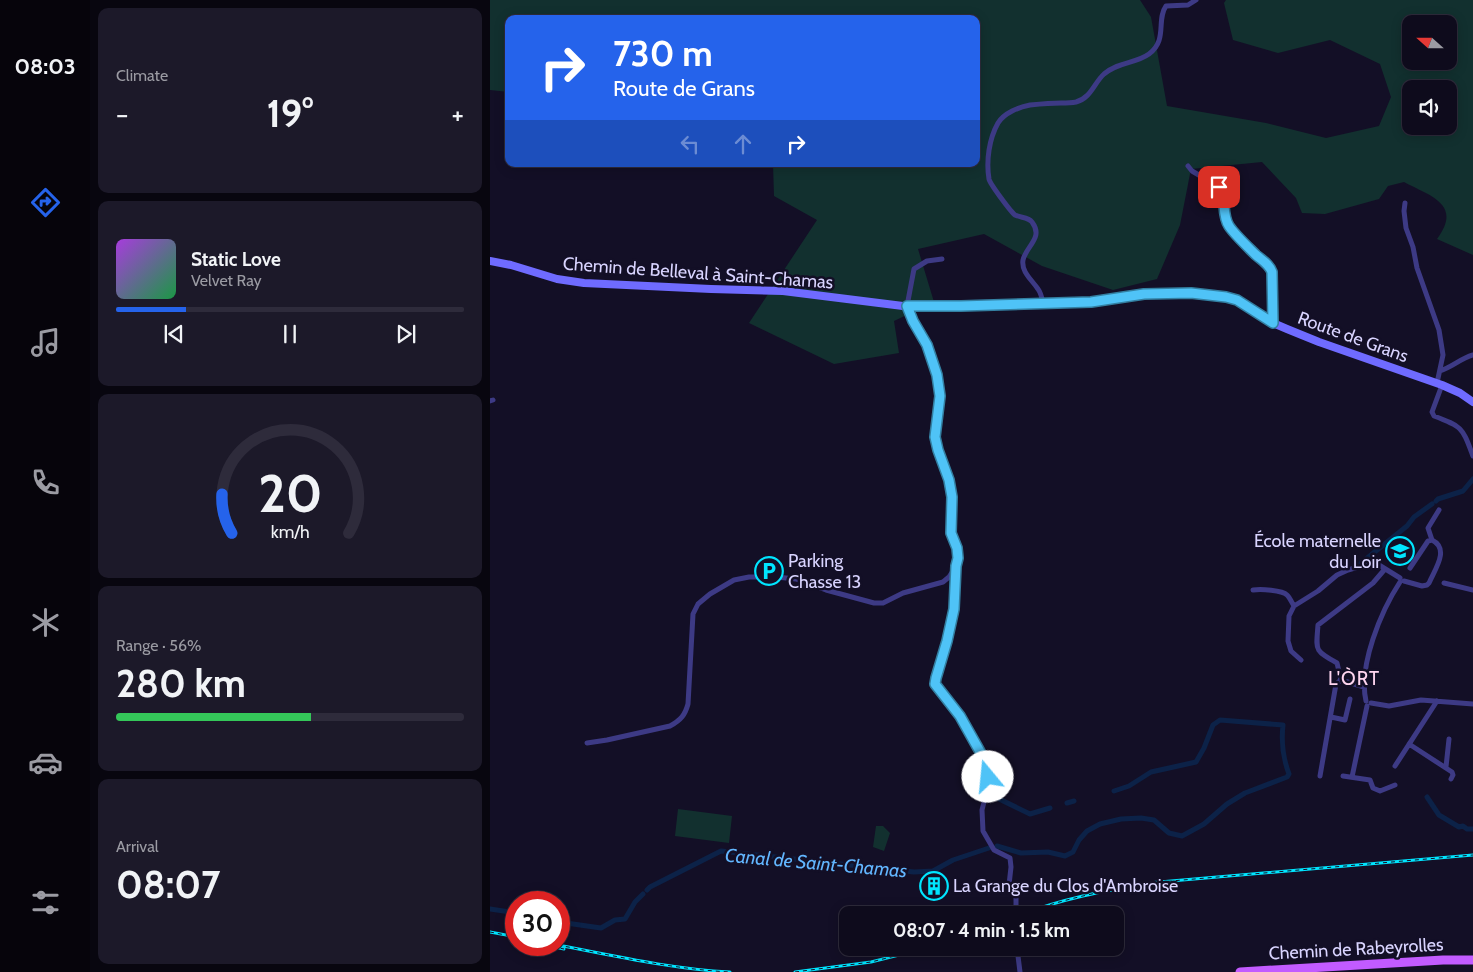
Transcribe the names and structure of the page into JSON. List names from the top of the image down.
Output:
{
  "streets": {
    "main road": ["Chemin de Rabeyrolles"],
    "street": ["Chemin de Belleval à Saint-Chamas", "Route de Grans"]
  },
  "crossings": [
    ["Chemin de Belleval à Saint-Chamas", "Route de Grans"]
  ],
  "districts": ["L'ÒRT"],
  "water": ["Canal de Saint-Chamas"],
  "places": {
    "school or university": ["École maternelle du Loir"],
    "parking": ["Parking Chasse 13"],
    "building": ["La Grange du Clos d'Ambroise"]
  },
  "north": "left",
  "page": {
    "tabs": "08:03",
    "tile": [
      "Climate",
      ["Range · 56%", "280 km"],
      ["Arrival", "08:07"]
    ],
    "turn": ["730 m", "Route de Grans"],
    "heat": ["−", "19°", "+"],
    "song": ["Static Love", "Velvet Ray"],
    "limit": "30",
    "trip": "08:07 · 4 min · 1.5 km",
    "gauge": ["20", "km/h"]
  }
}
